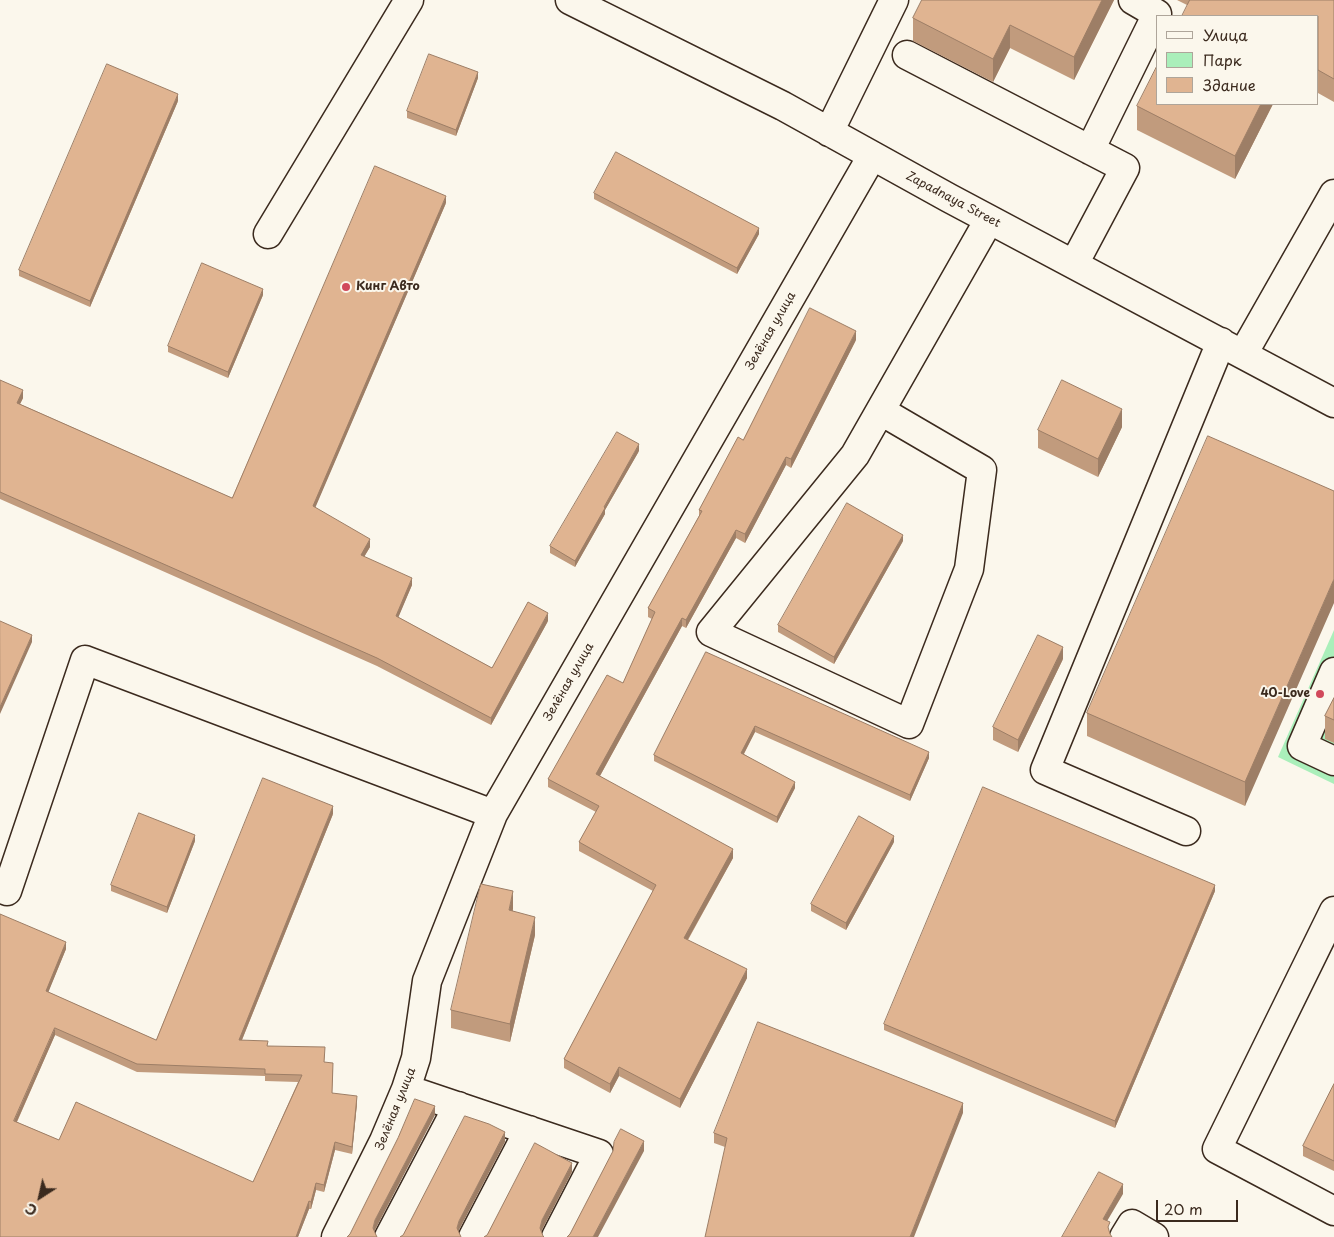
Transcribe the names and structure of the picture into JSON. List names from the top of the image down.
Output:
{
  "streets": {
    "street": ["Zapadnaya Street", "Зелёная улица"]
  },
  "crossings": [
    ["Zapadnaya Street", "Зелёная улица"]
  ],
  "places": ["Кинг Авто", "40-Love"],
  "legend": ["Улица", "Парк", "Здание"],
  "scale_bar": "20 m",
  "north": "bottom left"
}
